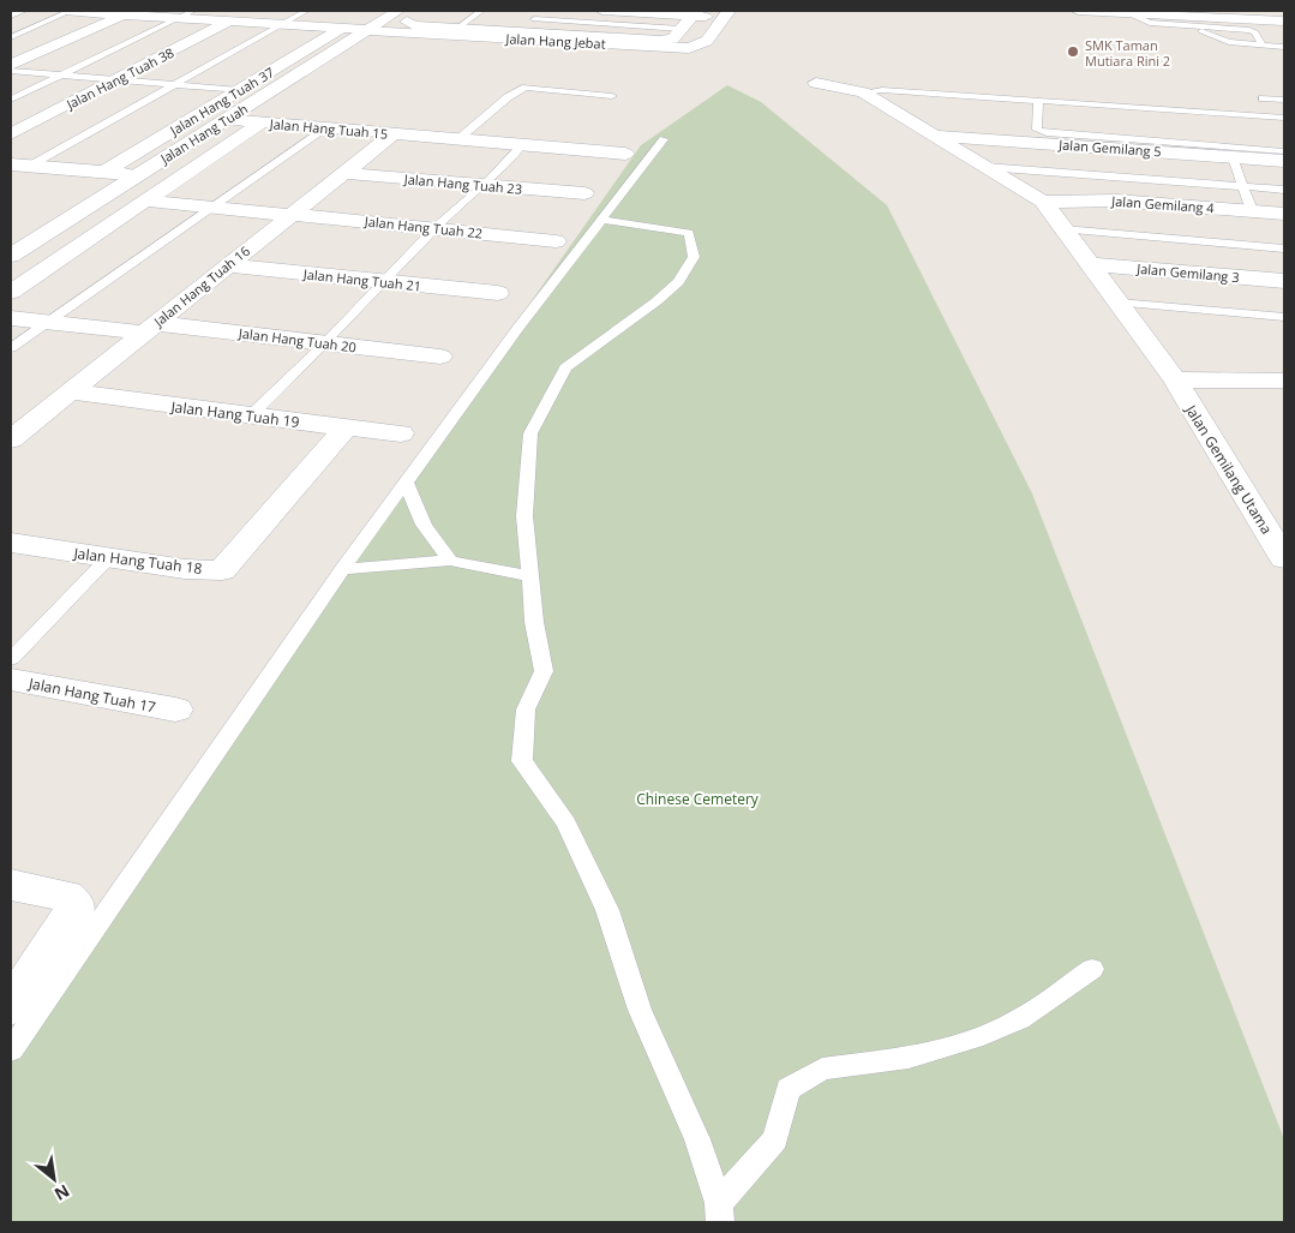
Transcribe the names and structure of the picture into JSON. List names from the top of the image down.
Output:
{
  "streets": {
    "street": [
      "Jalan Hang Jebat",
      "Jalan Hang Tuah 38",
      "Jalan Hang Tuah 37",
      "Jalan Hang Tuah 15",
      "Jalan Hang Tuah",
      "Jalan Gemilang 5",
      "Jalan Hang Tuah 23",
      "Jalan Gemilang 4",
      "Jalan Hang Tuah 22",
      "Jalan Gemilang 3",
      "Jalan Hang Tuah 21",
      "Jalan Hang Tuah 16",
      "Jalan Hang Tuah 20",
      "Jalan Hang Tuah 19",
      "Jalan Gemilang Utama",
      "Jalan Hang Tuah 18",
      "Jalan Hang Tuah 17"
    ]
  },
  "crossings": [
    ["Jalan Hang Jebat", "Jalan Hang Tuah 38"],
    ["Jalan Hang Jebat", "Jalan Hang Tuah 37"],
    ["Jalan Hang Jebat", "Jalan Hang Tuah"],
    ["Jalan Hang Tuah 15", "Jalan Hang Tuah 22"],
    ["Jalan Hang Tuah 15", "Jalan Hang Tuah 16"],
    ["Jalan Gemilang 5", "Jalan Gemilang 4"],
    ["Jalan Gemilang 5", "Jalan Gemilang 3"],
    ["Jalan Gemilang 5", "Jalan Gemilang Utama"],
    ["Jalan Hang Tuah 23", "Jalan Hang Tuah 16"],
    ["Jalan Hang Tuah 22", "Jalan Hang Tuah 16"],
    ["Jalan Hang Tuah 21", "Jalan Hang Tuah 16"],
    ["Jalan Hang Tuah 16", "Jalan Hang Tuah 20"],
    ["Jalan Hang Tuah 16", "Jalan Hang Tuah 19"],
    ["Jalan Hang Tuah 19", "Jalan Hang Tuah 18"]
  ],
  "parks": ["Chinese Cemetery"],
  "places": ["SMK Taman Mutiara Rini 2"],
  "north": "bottom right"
}
